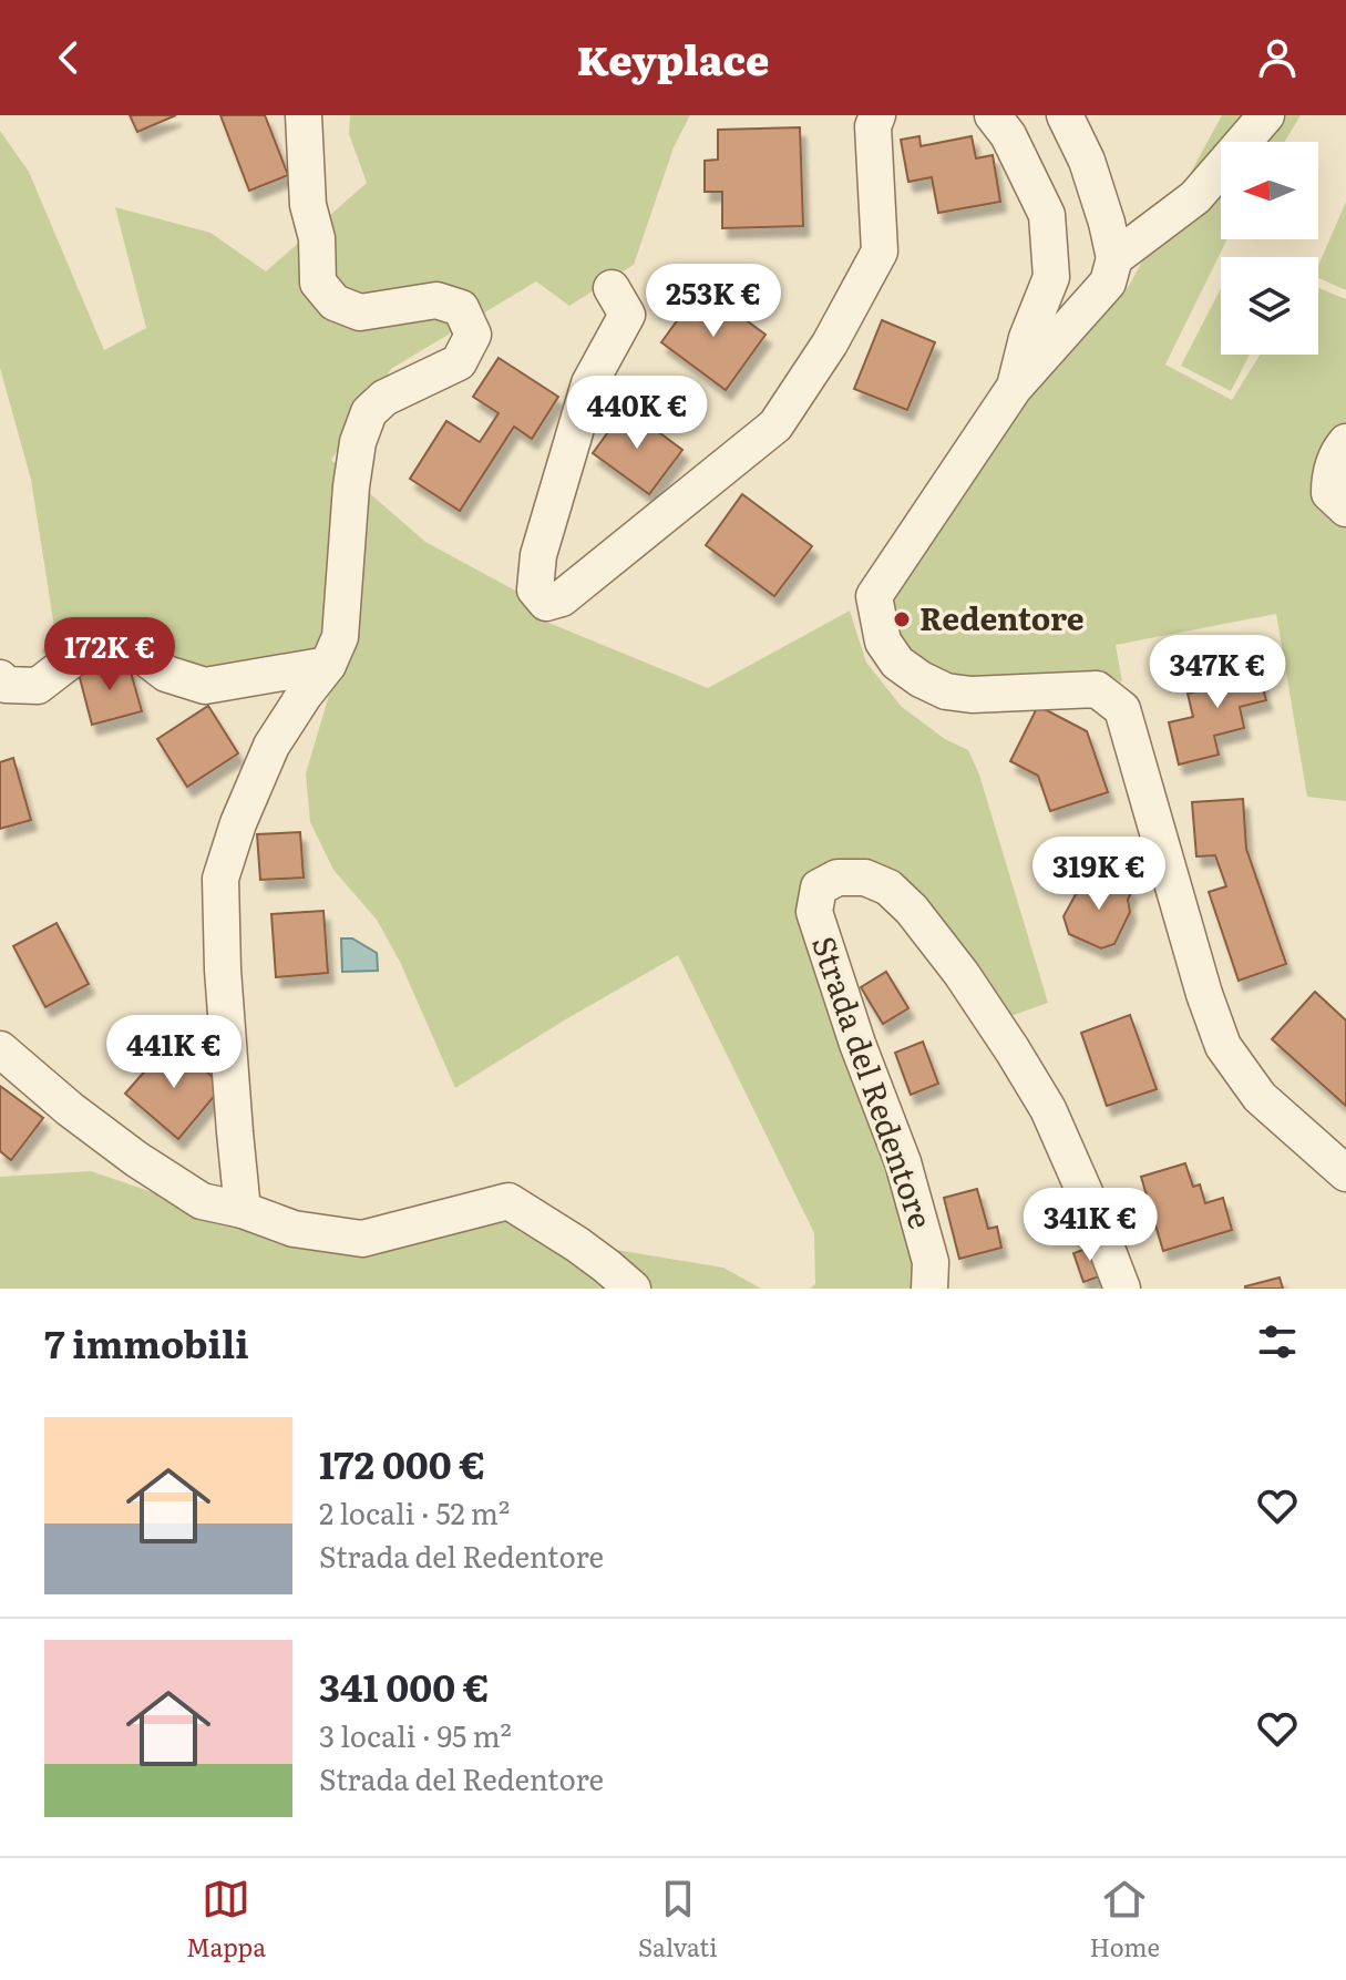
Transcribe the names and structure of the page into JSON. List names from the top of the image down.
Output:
{
  "streets": {
    "street": ["Strada del Redentore"]
  },
  "places": ["Redentore"],
  "north": "left",
  "page": {
    "header": "Keyplace",
    "price": [
      "253K €",
      "440K €",
      "172K €",
      "347K €",
      "319K €",
      "441K €",
      "341K €"
    ],
    "heading": "7 immobili",
    "list": [
      {
        "name": "172 000 €",
        "note": "2 locali · 52 m² · Strada del Redentore"
      },
      {
        "name": "341 000 €",
        "note": "3 locali · 95 m² · Strada del Redentore"
      }
    ],
    "tabs": ["Mappa", "Salvati", "Home"]
  }
}
